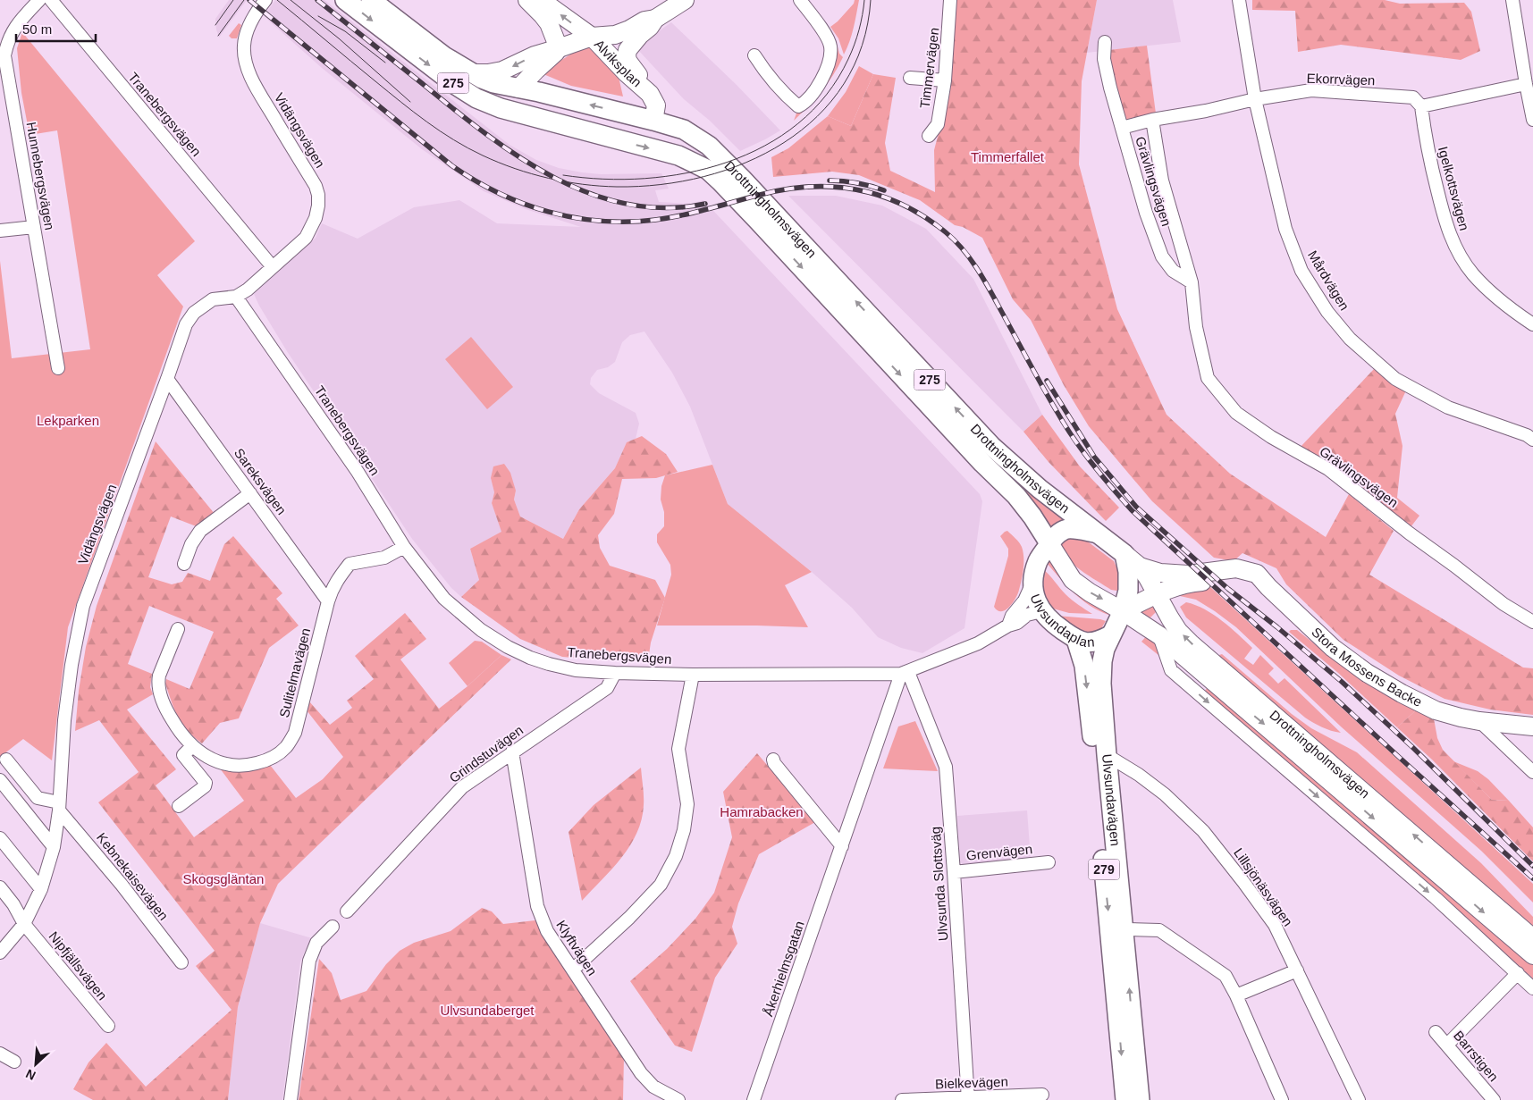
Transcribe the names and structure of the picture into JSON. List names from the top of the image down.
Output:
{
  "streets": {
    "main road": [
      "Alviksplan",
      "275",
      "Drottningholmsvägen",
      "Ulvsundaplan",
      "Stora Mossens Backe",
      "Ulvsundavägen",
      "279"
    ],
    "street": [
      "Timmervägen",
      "Ekorrvägen",
      "Tranebergsvägen",
      "Vidängsvägen",
      "Hunnebergsvägen",
      "Grävlingsvägen",
      "Igelkottsvägen",
      "Mårdvägen",
      "Sareksvägen",
      "Sulitelmavägen",
      "Grindstuvägen",
      "Grenvägen",
      "Kebnekaisevägen",
      "Ulvsunda Slottsväg",
      "Lillsjönäsvägen",
      "Klyftvägen",
      "Nipfjällsvägen",
      "Åkerhielmsgatan",
      "Barrstigen",
      "Bielkevägen"
    ]
  },
  "crossings": [
    ["Alviksplan", "Drottningholmsvägen"],
    ["Ekorrvägen", "Grävlingsvägen"],
    ["Ekorrvägen", "Igelkottsvägen"],
    ["Ekorrvägen", "Mårdvägen"],
    ["Tranebergsvägen", "Vidängsvägen"],
    ["Tranebergsvägen", "Drottningholmsvägen"],
    ["Tranebergsvägen", "Ulvsundaplan"],
    ["Tranebergsvägen", "Sulitelmavägen"],
    ["Tranebergsvägen", "Grindstuvägen"],
    ["Tranebergsvägen", "Ulvsunda Slottsväg"],
    ["Tranebergsvägen", "Åkerhielmsgatan"],
    ["Vidängsvägen", "Sareksvägen"],
    ["Vidängsvägen", "Kebnekaisevägen"],
    ["Vidängsvägen", "Nipfjällsvägen"],
    ["Drottningholmsvägen", "Ulvsundaplan"],
    ["Drottningholmsvägen", "Stora Mossens Backe"],
    ["Sareksvägen", "Sulitelmavägen"],
    ["Ulvsundaplan", "Ulvsundavägen"],
    ["Grindstuvägen", "Klyftvägen"],
    ["Ulvsundavägen", "Lillsjönäsvägen"],
    ["Grenvägen", "Ulvsunda Slottsväg"],
    ["Ulvsunda Slottsväg", "Åkerhielmsgatan"],
    ["Ulvsunda Slottsväg", "Bielkevägen"]
  ],
  "parks": [
    "Timmerfallet",
    "Lekparken",
    "Hamrabacken",
    "Skogsgläntan",
    "Ulvsundaberget"
  ],
  "scale_bar": "50 m",
  "north": "bottom left"
}
